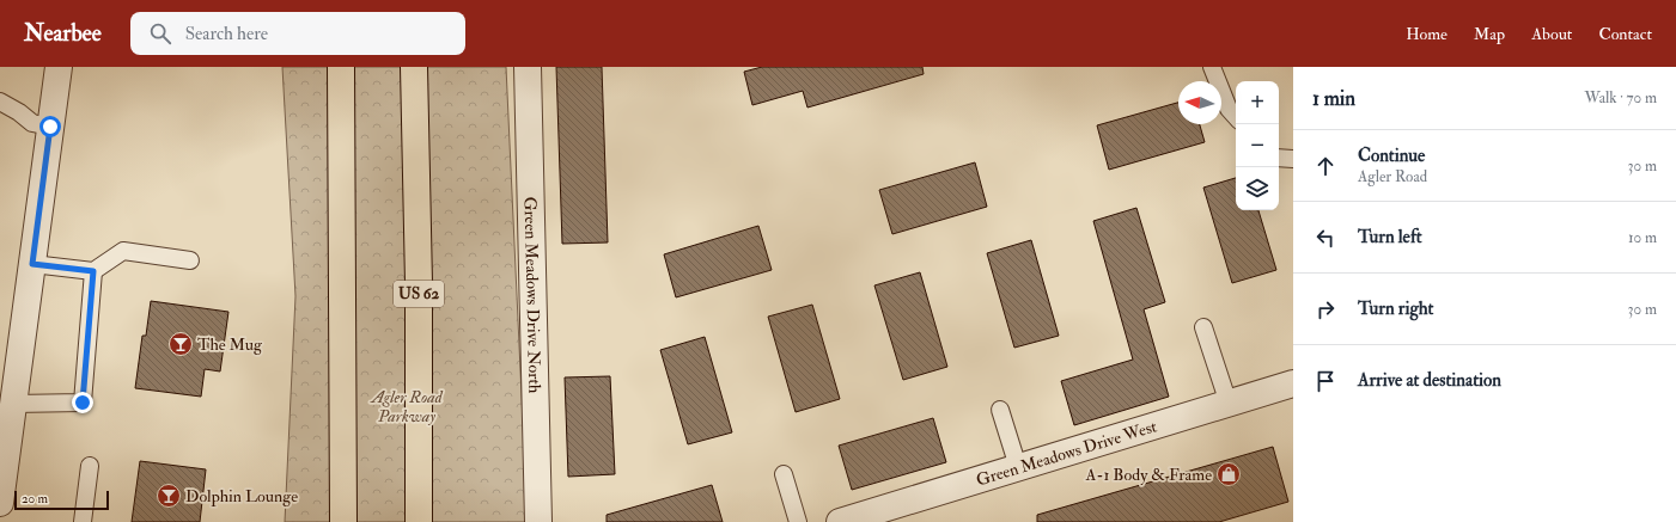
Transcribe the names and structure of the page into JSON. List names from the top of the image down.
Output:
{
  "streets": {
    "highway": ["US 62"],
    "street": ["Green Meadows Drive North", "Green Meadows Drive West"]
  },
  "parks": ["Agler Road Parkway"],
  "places": {
    "bar": ["The Mug", "Dolphin Lounge"],
    "shop": ["A-1 Body & Frame"]
  },
  "scale_bar": "20 m",
  "north": "left",
  "page": {
    "header": "Nearbee",
    "search": "Search here",
    "nav": [
      "Home",
      "Map",
      "About",
      "Contact"
    ],
    "heading": ["1 min", "Walk · 70 m"],
    "map_buttons": ["+", "−"],
    "list": [
      ["Continue", "Agler Road", "30 m"],
      ["Turn left", "10 m"],
      ["Turn right", "30 m"],
      "Arrive at destination"
    ],
    "scale": "20 m"
  }
}
